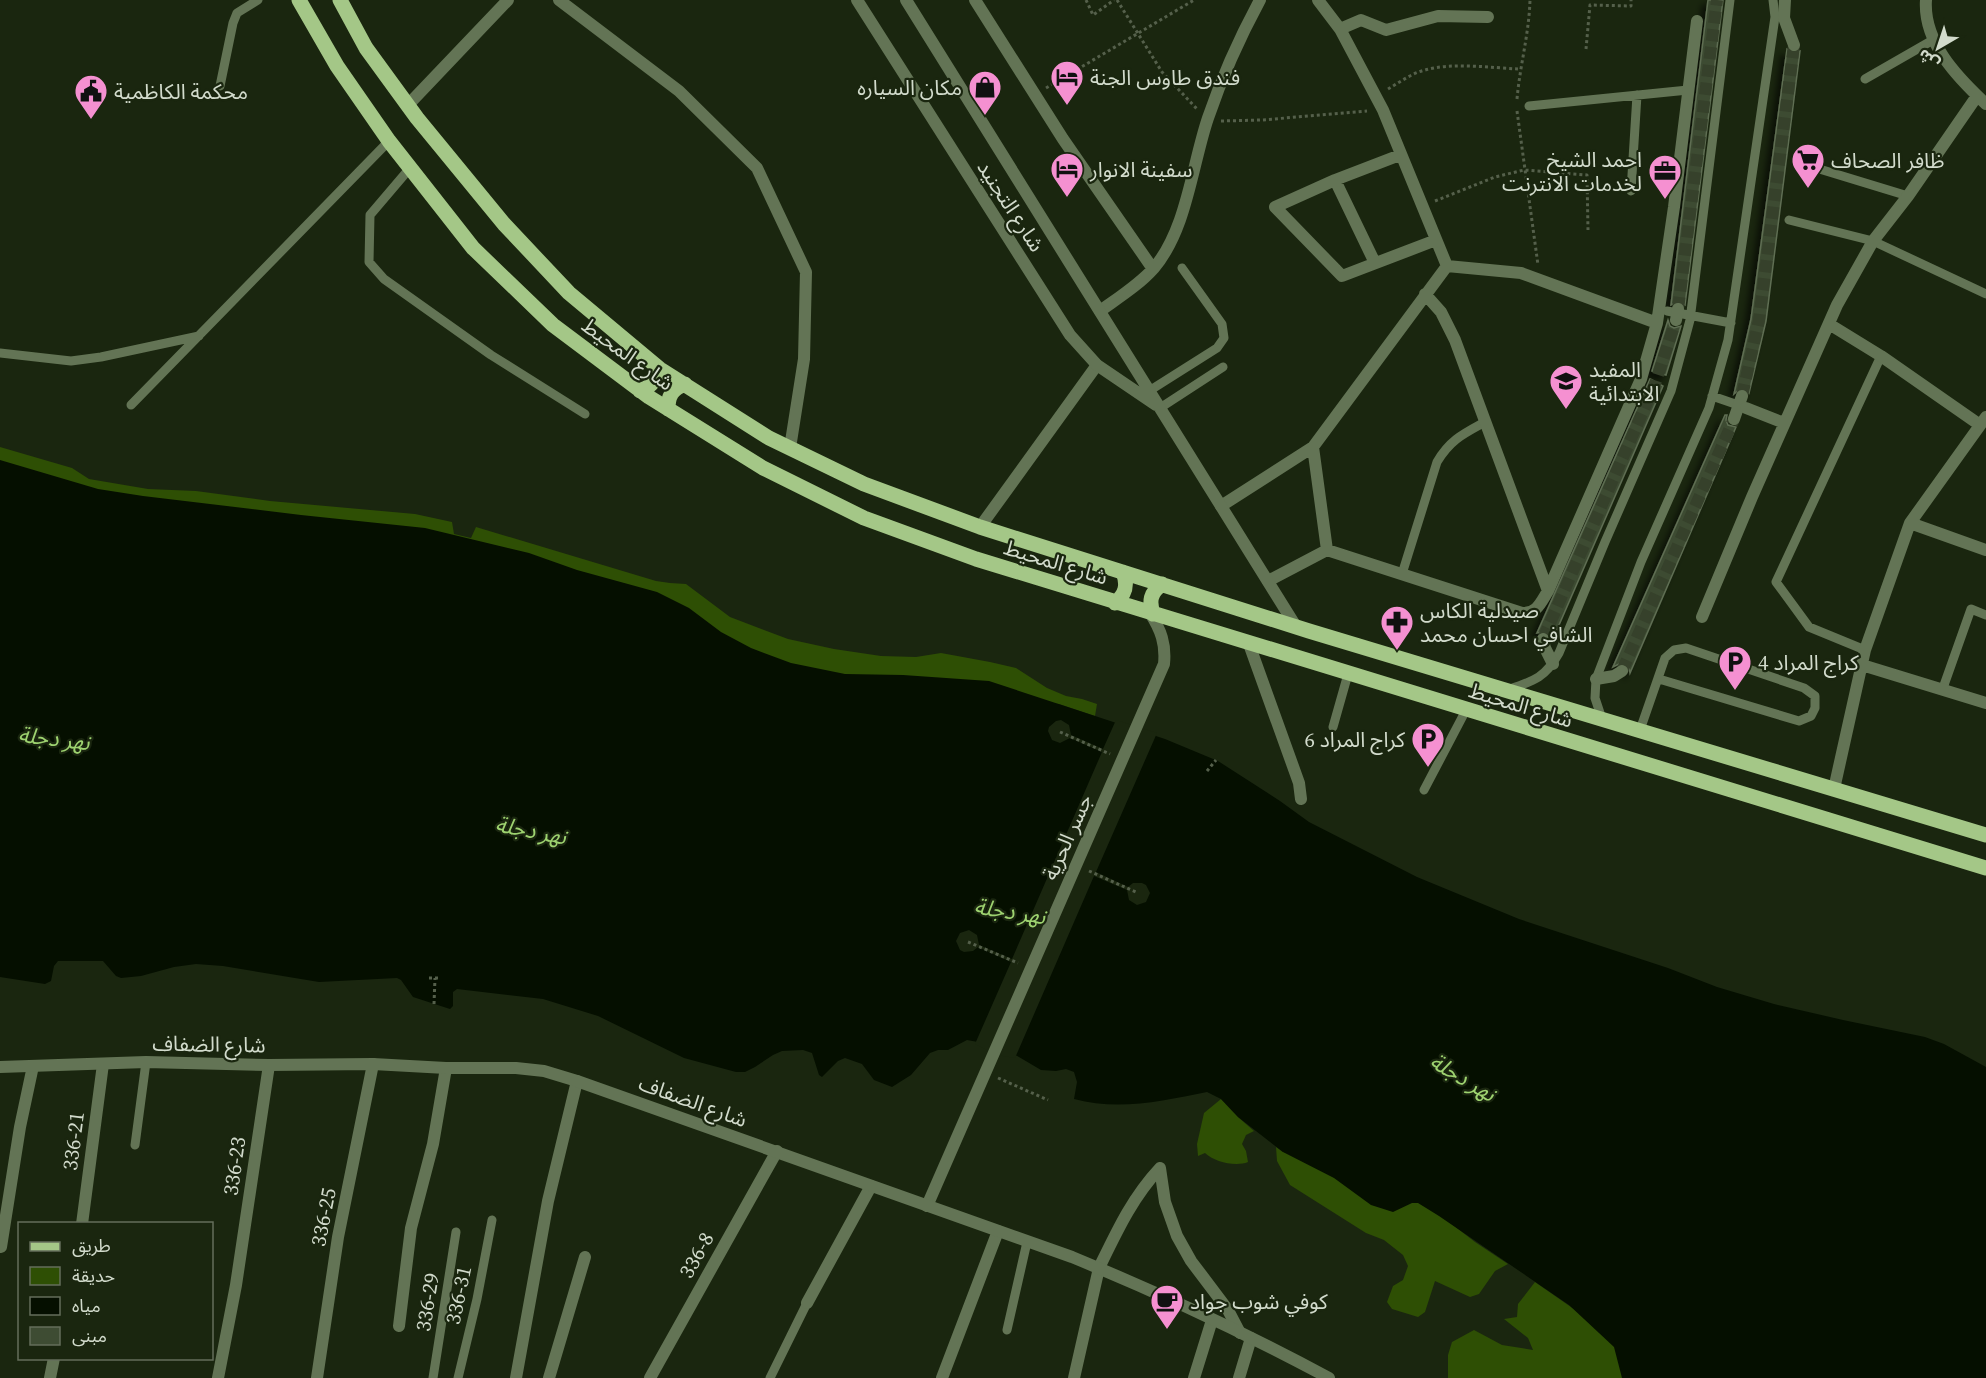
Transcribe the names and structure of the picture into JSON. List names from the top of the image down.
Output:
{
  "streets": {
    "main road": ["شارع المحيط"],
    "street": [
      "شارع التجنيد",
      "جسر الحرية",
      "شارع الضفاف",
      "336-21",
      "336-23",
      "336-25",
      "336-8"
    ],
    "lane": ["336-31", "336-29"]
  },
  "crossings": [
    ["شارع التجنيد", "شارع المحيط"],
    ["شارع المحيط", "جسر الحرية"],
    ["جسر الحرية", "شارع الضفاف"],
    ["شارع الضفاف", "336-21"],
    ["شارع الضفاف", "336-23"],
    ["شارع الضفاف", "336-25"],
    ["شارع الضفاف", "336-8"]
  ],
  "water": ["نهر دجلة"],
  "places": {
    "hotel": ["فندق طاوس الجنة", "سفينة الانوار"],
    "shop": ["مكان السياره"],
    "public building": ["محكمة الكاظمية"],
    "supermarket": ["ظافر الصحاف"],
    "office": ["احمد الشيخ لخدمات الانترنت"],
    "school or university": ["المفيد الابتدائية"],
    "pharmacy": ["صيدلية الكاس الشافي احسان محمد"],
    "parking": ["كراج المراد 4", "كراج المراد 6"],
    "cafe": ["كوفي شوب جواد"]
  },
  "legend": [
    "طريق",
    "حديقة",
    "مياه",
    "مبنى"
  ],
  "north": "bottom left"
}
